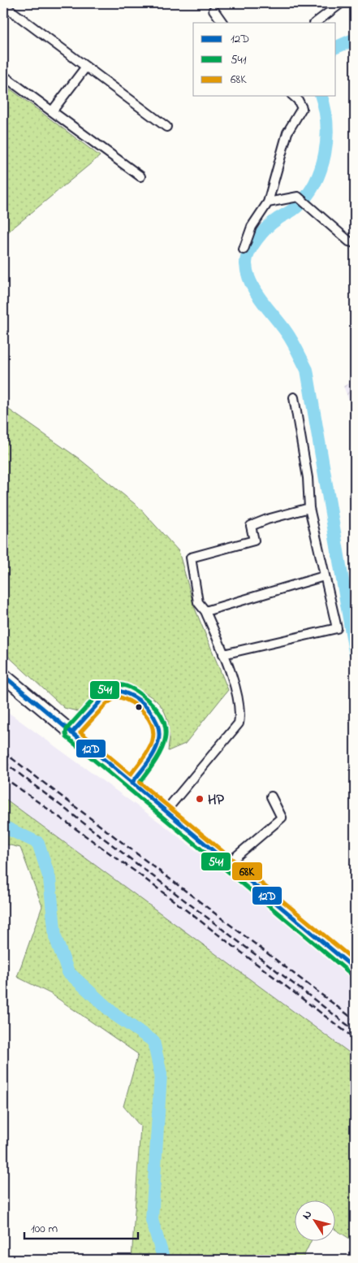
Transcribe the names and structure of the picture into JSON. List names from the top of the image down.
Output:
{
  "places": ["HP"],
  "lines": ["transit line 12D", "transit line 541", "transit line 68K"],
  "legend": ["12D", "541", "68K"],
  "scale_bar": "100 m",
  "north": "top left"
}
